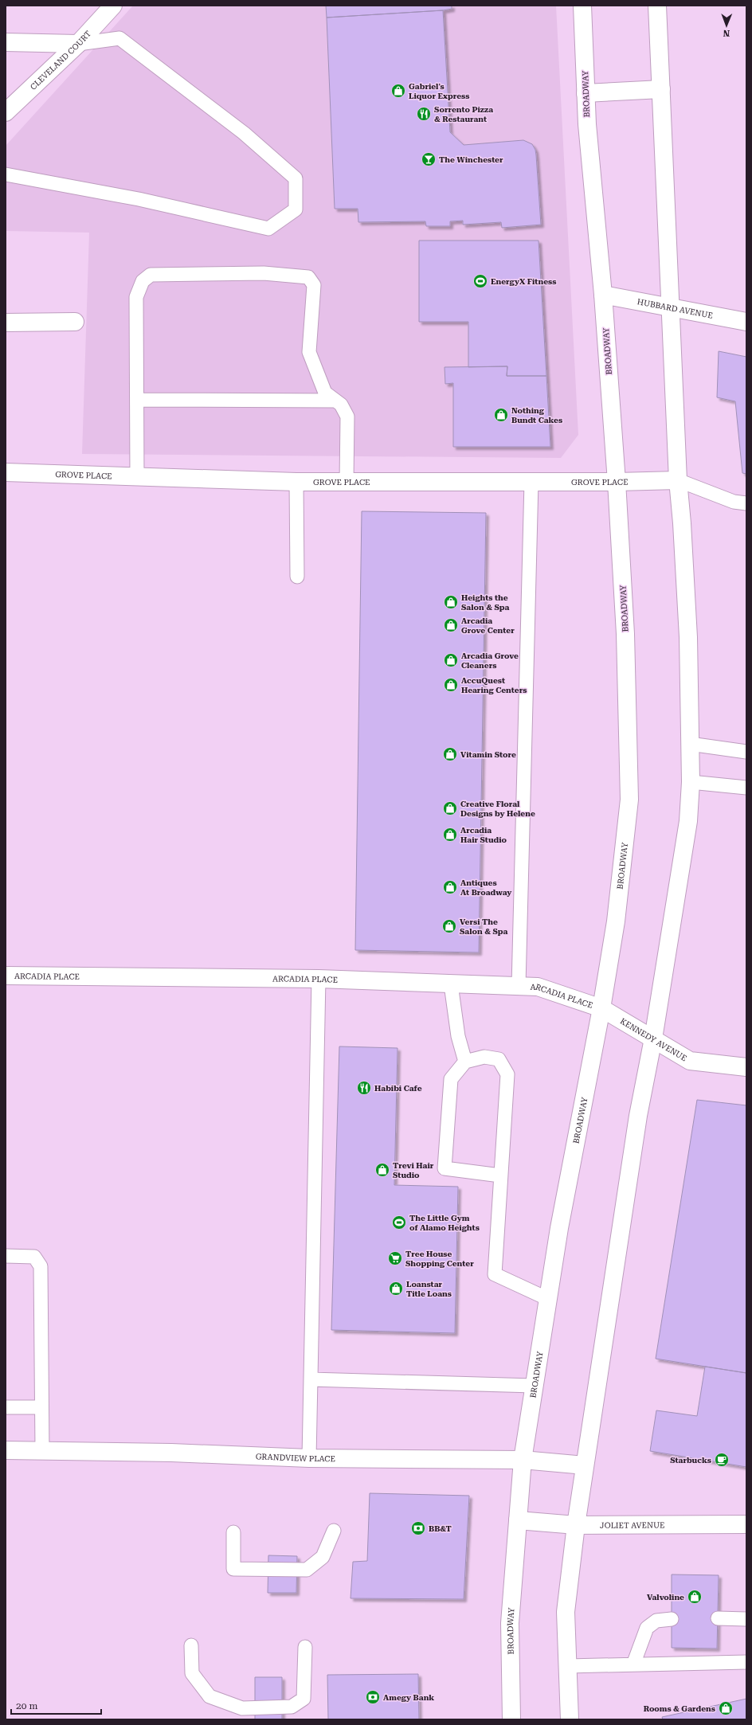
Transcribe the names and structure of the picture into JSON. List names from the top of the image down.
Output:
{
  "streets": {
    "main road": [
      "CLEVELAND COURT",
      "BROADWAY",
      "HUBBARD AVENUE",
      "GROVE PLACE",
      "ARCADIA PLACE",
      "KENNEDY AVENUE",
      "GRANDVIEW PLACE",
      "JOLIET AVENUE"
    ]
  },
  "crossings": [
    ["BROADWAY", "HUBBARD AVENUE"],
    ["BROADWAY", "GROVE PLACE"],
    ["BROADWAY", "ARCADIA PLACE"],
    ["BROADWAY", "KENNEDY AVENUE"],
    ["BROADWAY", "GRANDVIEW PLACE"],
    ["BROADWAY", "JOLIET AVENUE"],
    ["ARCADIA PLACE", "KENNEDY AVENUE"]
  ],
  "places": {
    "shop": [
      "Gabriel's Liquor Express",
      "Nothing Bundt Cakes",
      "Heights the Salon & Spa",
      "Arcadia Grove Center",
      "Arcadia Grove Cleaners",
      "AccuQuest Hearing Centers",
      "Vitamin Store",
      "Creative Floral Designs by Helene",
      "Arcadia Hair Studio",
      "Antiques At Broadway",
      "Versi The Salon & Spa",
      "Trevi Hair Studio",
      "Loanstar Title Loans",
      "Valvoline",
      "Rooms & Gardens"
    ],
    "restaurant": ["Sorrento Pizza & Restaurant", "Habibi Cafe"],
    "bar": ["The Winchester"],
    "sports": ["EnergyX Fitness", "The Little Gym of Alamo Heights"],
    "supermarket": ["Tree House Shopping Center"],
    "cafe": ["Starbucks"],
    "bank": ["BB&T", "Amegy Bank"]
  },
  "scale_bar": "20 m",
  "north": "bottom"
}
